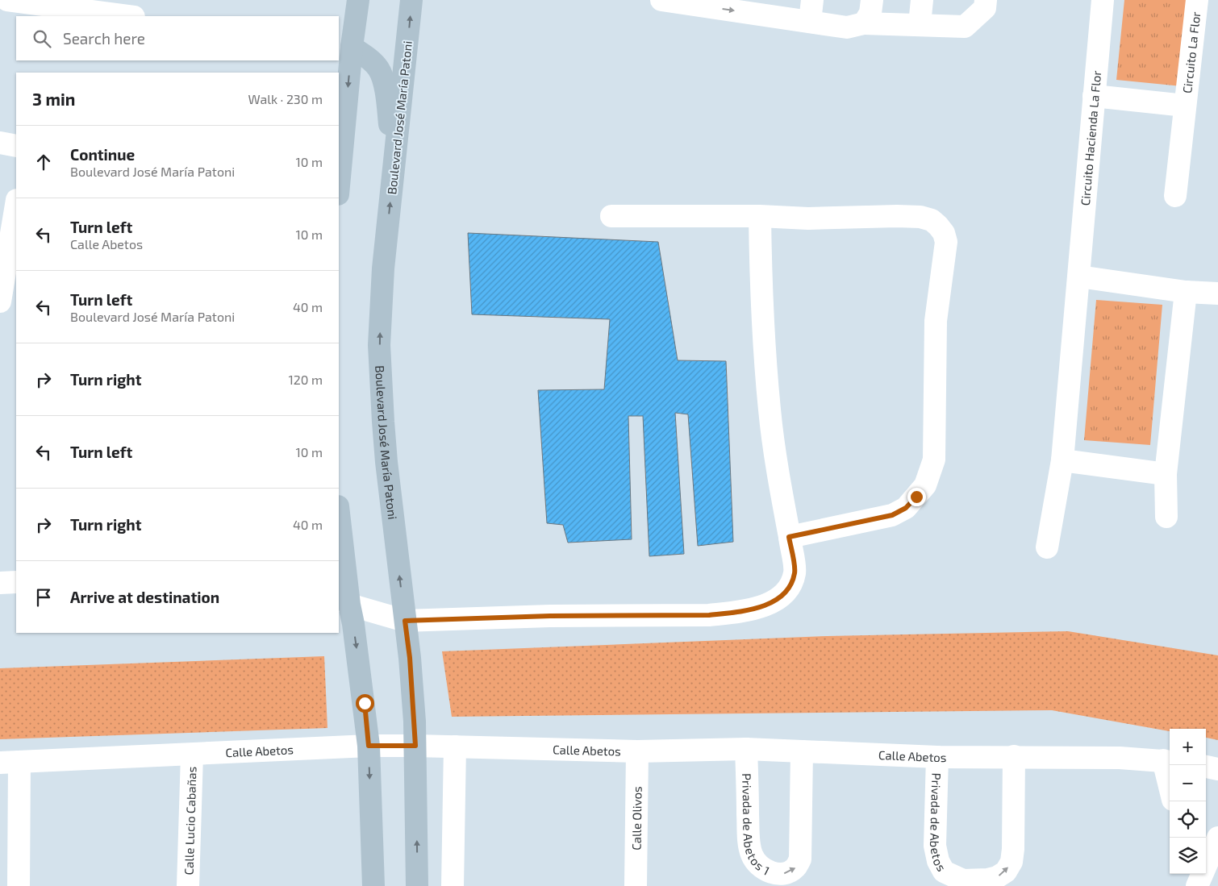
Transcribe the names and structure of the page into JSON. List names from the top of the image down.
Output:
{
  "streets": {
    "main road": ["Boulevard José María Patoni"],
    "street": [
      "Circuito La Flor",
      "Circuito Hacienda La Flor",
      "Calle Abetos",
      "Calle Olivos",
      "Calle Lucio Cabañas",
      "Privada de Abetos 1",
      "Privada de Abetos"
    ]
  },
  "crossings": [
    ["Circuito La Flor", "Circuito Hacienda La Flor"],
    ["Boulevard José María Patoni", "Calle Abetos"],
    ["Calle Abetos", "Calle Olivos"],
    ["Calle Abetos", "Calle Lucio Cabañas"],
    ["Calle Abetos", "Privada de Abetos 1"],
    ["Calle Abetos", "Privada de Abetos"]
  ],
  "page": {
    "search": "Search here",
    "heading": ["3 min", "Walk · 230 m"],
    "list": [
      ["Continue", "Boulevard José María Patoni", "10 m"],
      ["Turn left", "Calle Abetos", "10 m"],
      ["Turn left", "Boulevard José María Patoni", "40 m"],
      ["Turn right", "120 m"],
      ["Turn left", "10 m"],
      ["Turn right", "40 m"],
      "Arrive at destination"
    ],
    "map_buttons": ["+", "−"]
  }
}
